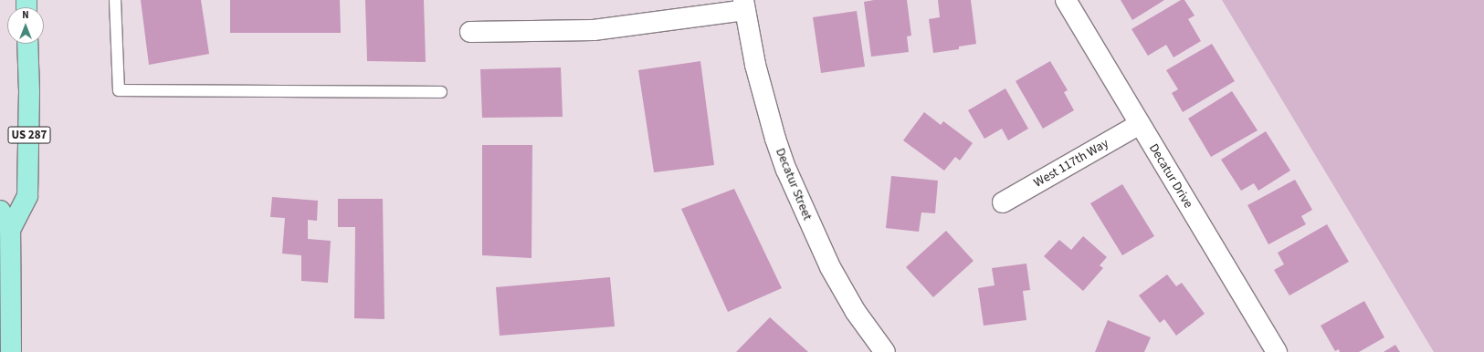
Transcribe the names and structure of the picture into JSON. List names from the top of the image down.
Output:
{
  "streets": {
    "main road": ["US 287"],
    "street": ["West 117th Way", "Decatur Drive", "Decatur Street"]
  },
  "crossings": [
    ["West 117th Way", "Decatur Drive"]
  ],
  "north": "top"
}
